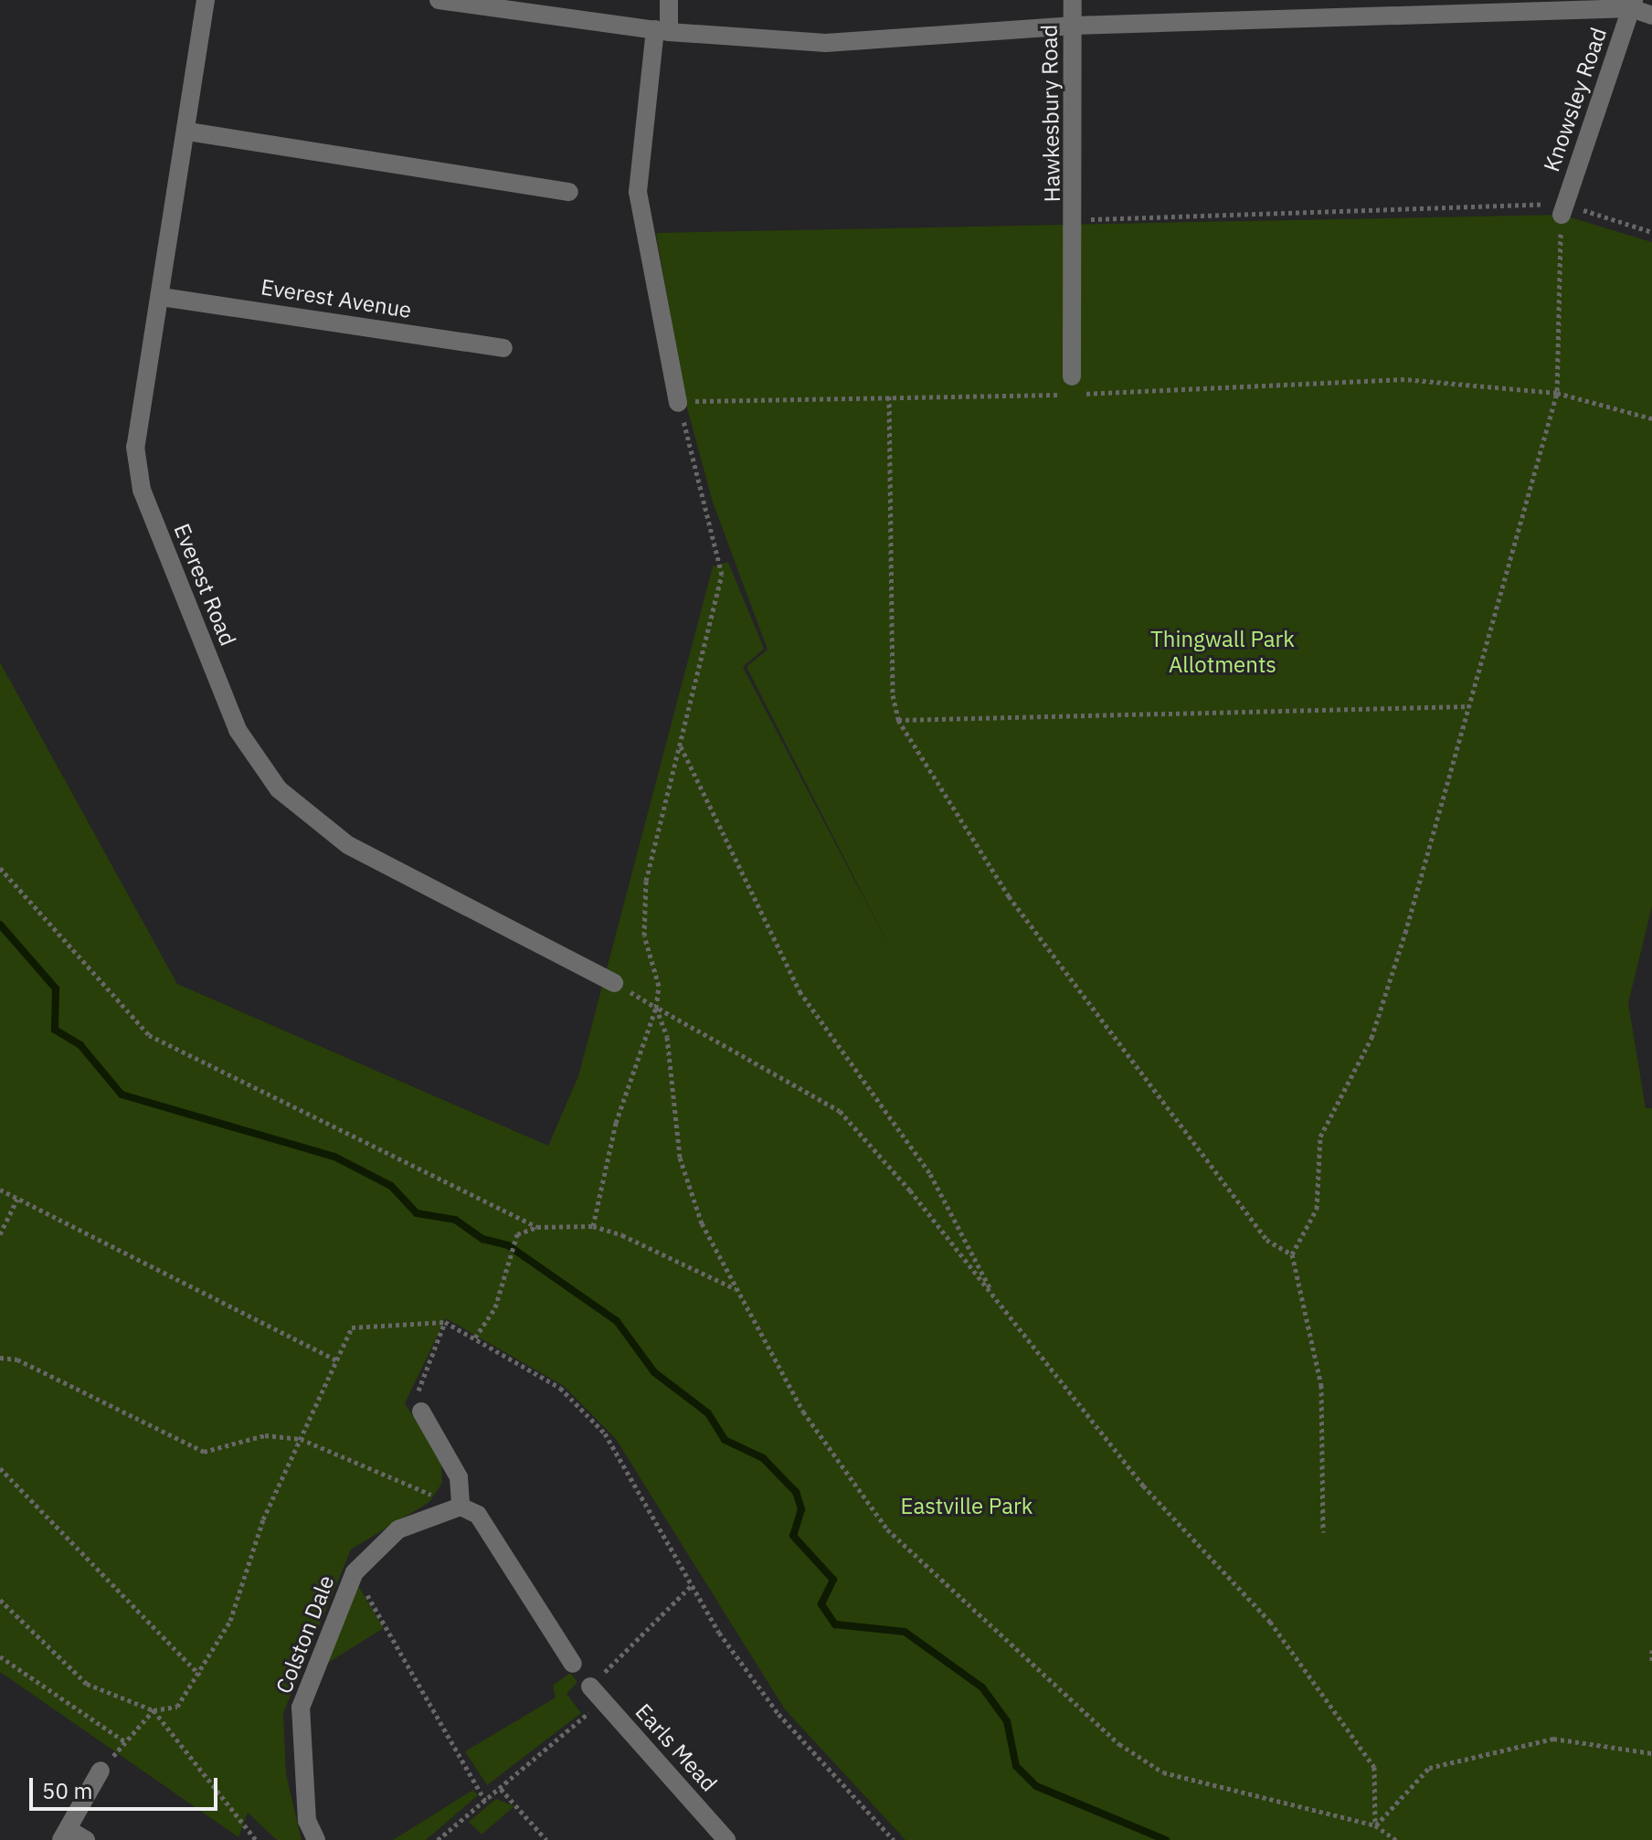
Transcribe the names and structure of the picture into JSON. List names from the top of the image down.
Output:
{
  "streets": {
    "street": [
      "Knowsley Road",
      "Hawkesbury Road",
      "Everest Avenue",
      "Everest Road",
      "Colston Dale",
      "Earls Mead"
    ]
  },
  "crossings": [
    ["Everest Avenue", "Everest Road"]
  ],
  "parks": ["Thingwall Park Allotments", "Eastville Park"],
  "scale_bar": "50 m"
}
